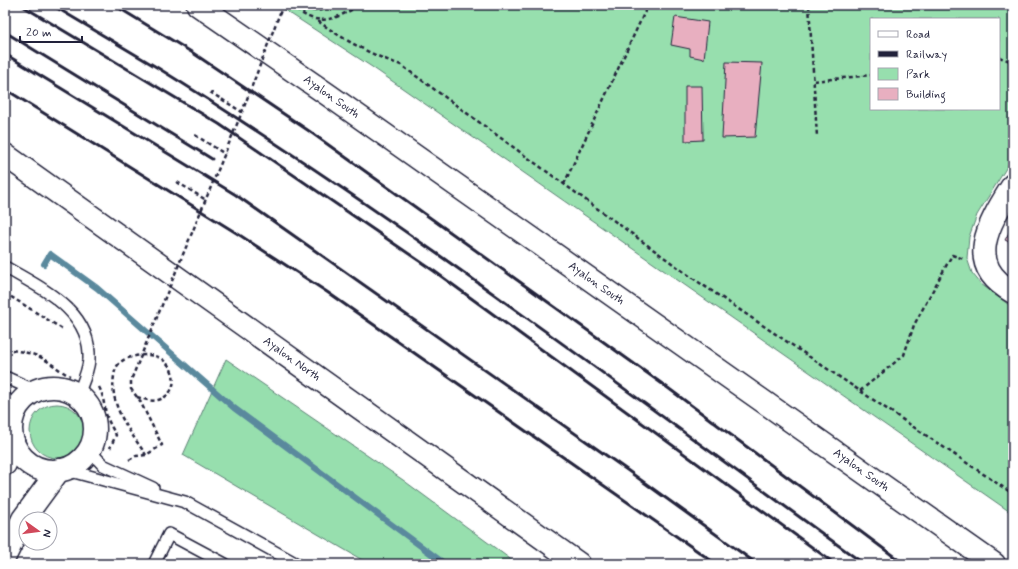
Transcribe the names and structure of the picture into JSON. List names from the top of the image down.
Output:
{
  "streets": {
    "main road": ["Ayalon South", "Ayalon North"]
  },
  "legend": [
    "Road",
    "Railway",
    "Park",
    "Building"
  ],
  "scale_bar": "20 m",
  "north": "right"
}
